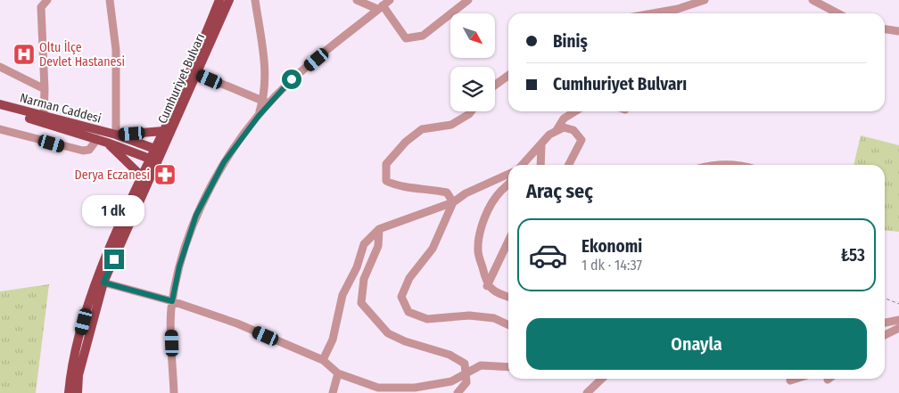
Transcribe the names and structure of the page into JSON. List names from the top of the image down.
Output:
{
  "streets": {
    "main road": ["Cumhuriyet Bulvarı", "Narman Caddesi"]
  },
  "crossings": [
    ["Cumhuriyet Bulvarı", "Narman Caddesi"]
  ],
  "places": {
    "hospital": ["Oltu İlçe Devlet Hastanesi"],
    "pharmacy": ["Derya Eczanesi"]
  },
  "north": "bottom right",
  "page": {
    "banner": ["Biniş", "Cumhuriyet Bulvarı"],
    "heading": "Araç seç",
    "bubble": "1 dk",
    "list": [
      {
        "name": "Ekonomi",
        "note": "1 dk · 14:37",
        "value": "₺53"
      }
    ],
    "buttons": "Onayla"
  }
}
